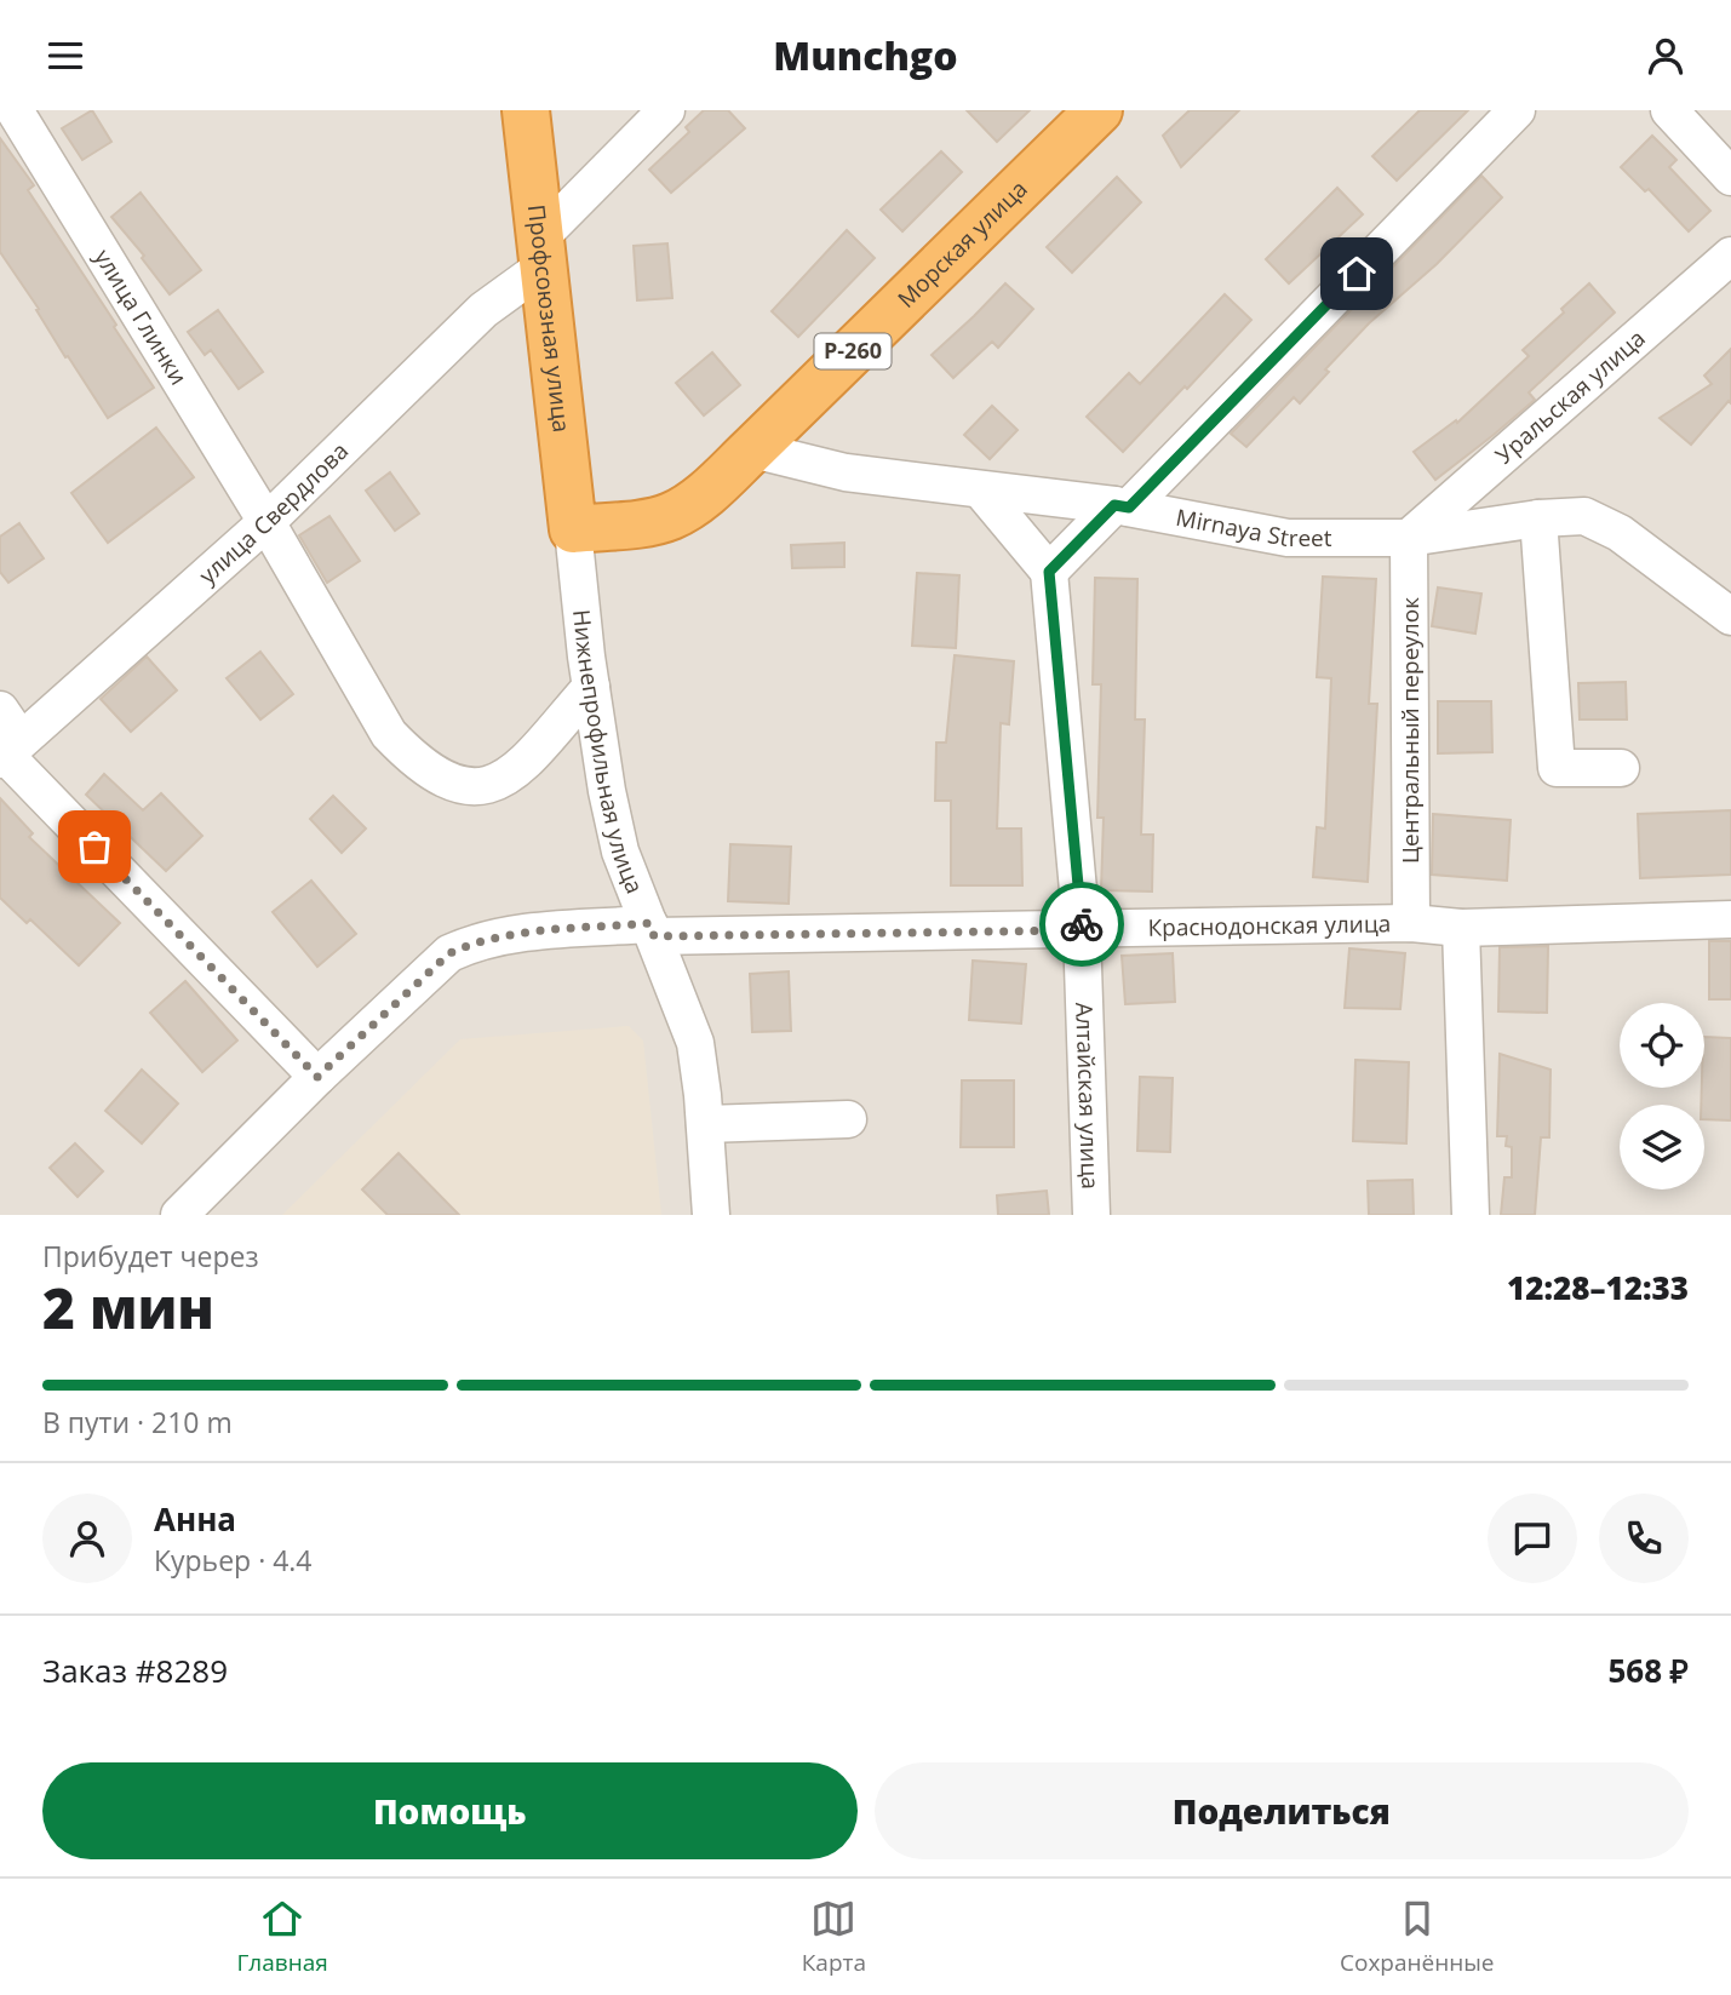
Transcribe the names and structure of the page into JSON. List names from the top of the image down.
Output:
{
  "streets": {
    "highway": ["Морская улица", "Профсоюзная улица", "Р-260"],
    "street": [
      "улица Глинки",
      "Уральская улица",
      "улица Свердлова",
      "Mirnaya Street",
      "Центральный переулок",
      "Нижнепрофильная улица",
      "Краснодонская улица",
      "Алтайская улица"
    ]
  },
  "crossings": [
    ["Морская улица", "Профсоюзная улица"],
    ["Морская улица", "Mirnaya Street"],
    ["Морская улица", "Нижнепрофильная улица"],
    ["улица Глинки", "улица Свердлова"],
    ["улица Глинки", "Нижнепрофильная улица"],
    ["Профсоюзная улица", "улица Свердлова"],
    ["Профсоюзная улица", "Нижнепрофильная улица"],
    ["Уральская улица", "Mirnaya Street"],
    ["Уральская улица", "Центральный переулок"],
    ["Mirnaya Street", "Центральный переулок"],
    ["Центральный переулок", "Краснодонская улица"],
    ["Нижнепрофильная улица", "Краснодонская улица"],
    ["Краснодонская улица", "Алтайская улица"]
  ],
  "page": {
    "header": "Munchgo",
    "heading": ["2 мин", "Прибудет через", "12:28–12:33"],
    "panel": [
      "Анна",
      "Курьер · 4.4",
      "Заказ #8289",
      "568 ₽"
    ],
    "bar": "В пути · 210 m",
    "buttons": ["Помощь", "Поделиться"],
    "tabs": ["Главная", "Карта", "Сохранённые"]
  }
}
